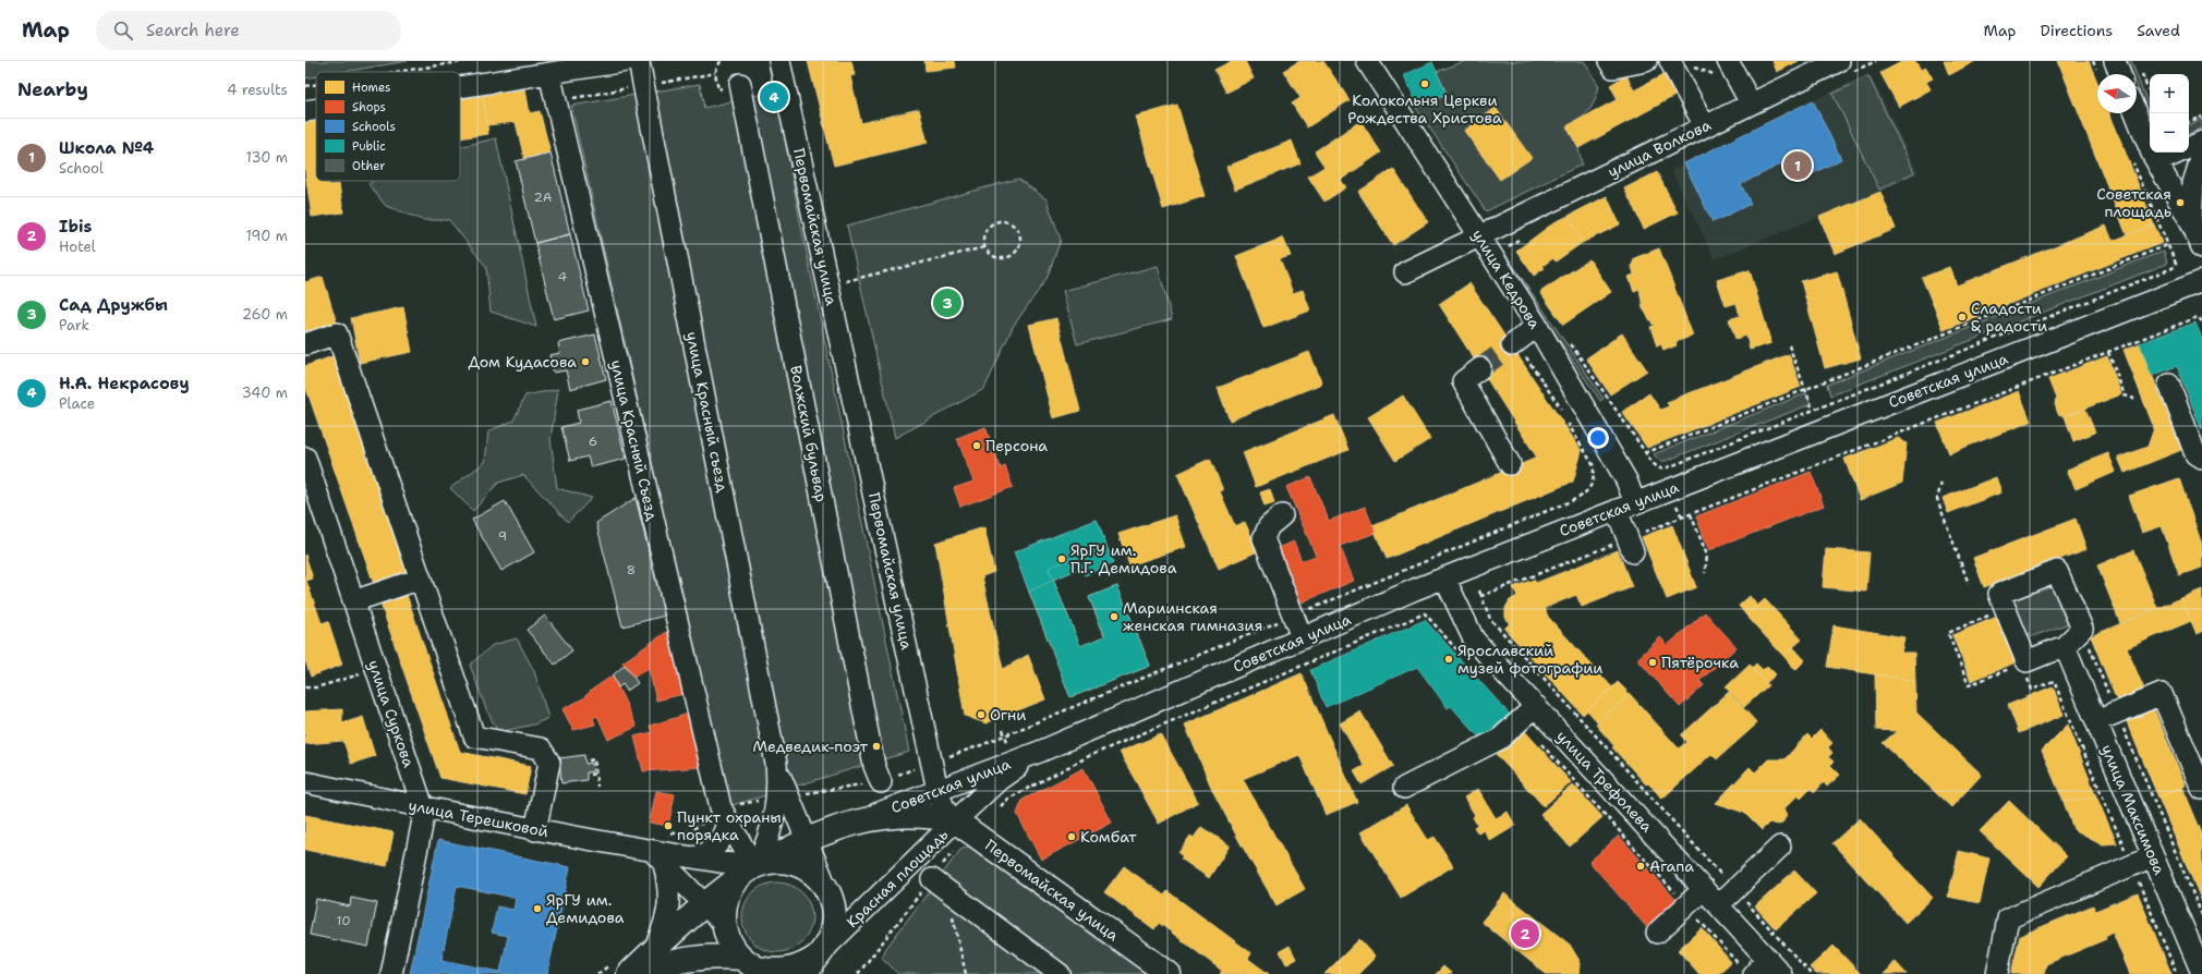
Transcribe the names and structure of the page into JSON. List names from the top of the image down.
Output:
{
  "streets": {
    "main road": ["Первомайская улица", "Красная площадь"],
    "street": [
      "улица Волкова",
      "улица Кедрова",
      "Советская улица",
      "улица Красный съезд",
      "Волжский бульвар",
      "улица Красный Съезд",
      "улица Суркова",
      "улица Трефолева",
      "улица Максимова",
      "улица Терешковой"
    ]
  },
  "crossings": [
    ["улица Волкова", "улица Кедрова"],
    ["Первомайская улица", "Советская улица"],
    ["Первомайская улица", "Красная площадь"],
    ["улица Кедрова", "Советская улица"],
    ["Советская улица", "улица Трефолева"],
    ["Советская улица", "Красная площадь"],
    ["улица Красный съезд", "Красная площадь"],
    ["улица Красный Съезд", "Красная площадь"],
    ["улица Суркова", "улица Терешковой"],
    ["улица Терешковой", "Красная площадь"]
  ],
  "places": [
    "Колокольня Церкви Рождества Христова",
    "Советская площадь",
    "Сладости & радости",
    "Дом Кудасова",
    "Персона",
    "ЯрГУ им. П.Г. Демидова",
    "Мариинская женская гимназия",
    "Ярославский музей фотографии",
    "Пятёрочка",
    "Огни",
    "Медведик-поэт",
    "Пункт охраны порядка",
    "Комбат",
    "Агапа",
    "ЯрГУ им. Демидова"
  ],
  "house_numbers": [
    "2А",
    "4",
    "6",
    "9",
    "8",
    "10"
  ],
  "legend": [
    "Homes",
    "Shops",
    "Schools",
    "Public",
    "Other"
  ],
  "north": "left",
  "page": {
    "header": "Map",
    "search": "Search here",
    "nav": ["Map", "Directions", "Saved"],
    "heading": ["Nearby", "4 results"],
    "map_buttons": ["+", "−"],
    "pins": [
      "4",
      "1",
      "3",
      "2"
    ],
    "list": [
      {
        "mark": "1",
        "name": "Школа №4",
        "note": "School",
        "value": "130 m"
      },
      {
        "mark": "2",
        "name": "Ibis",
        "note": "Hotel",
        "value": "190 m"
      },
      {
        "mark": "3",
        "name": "Сад Дружбы",
        "note": "Park",
        "value": "260 m"
      },
      {
        "mark": "4",
        "name": "Н.А. Некрасову",
        "note": "Place",
        "value": "340 m"
      }
    ]
  }
}
